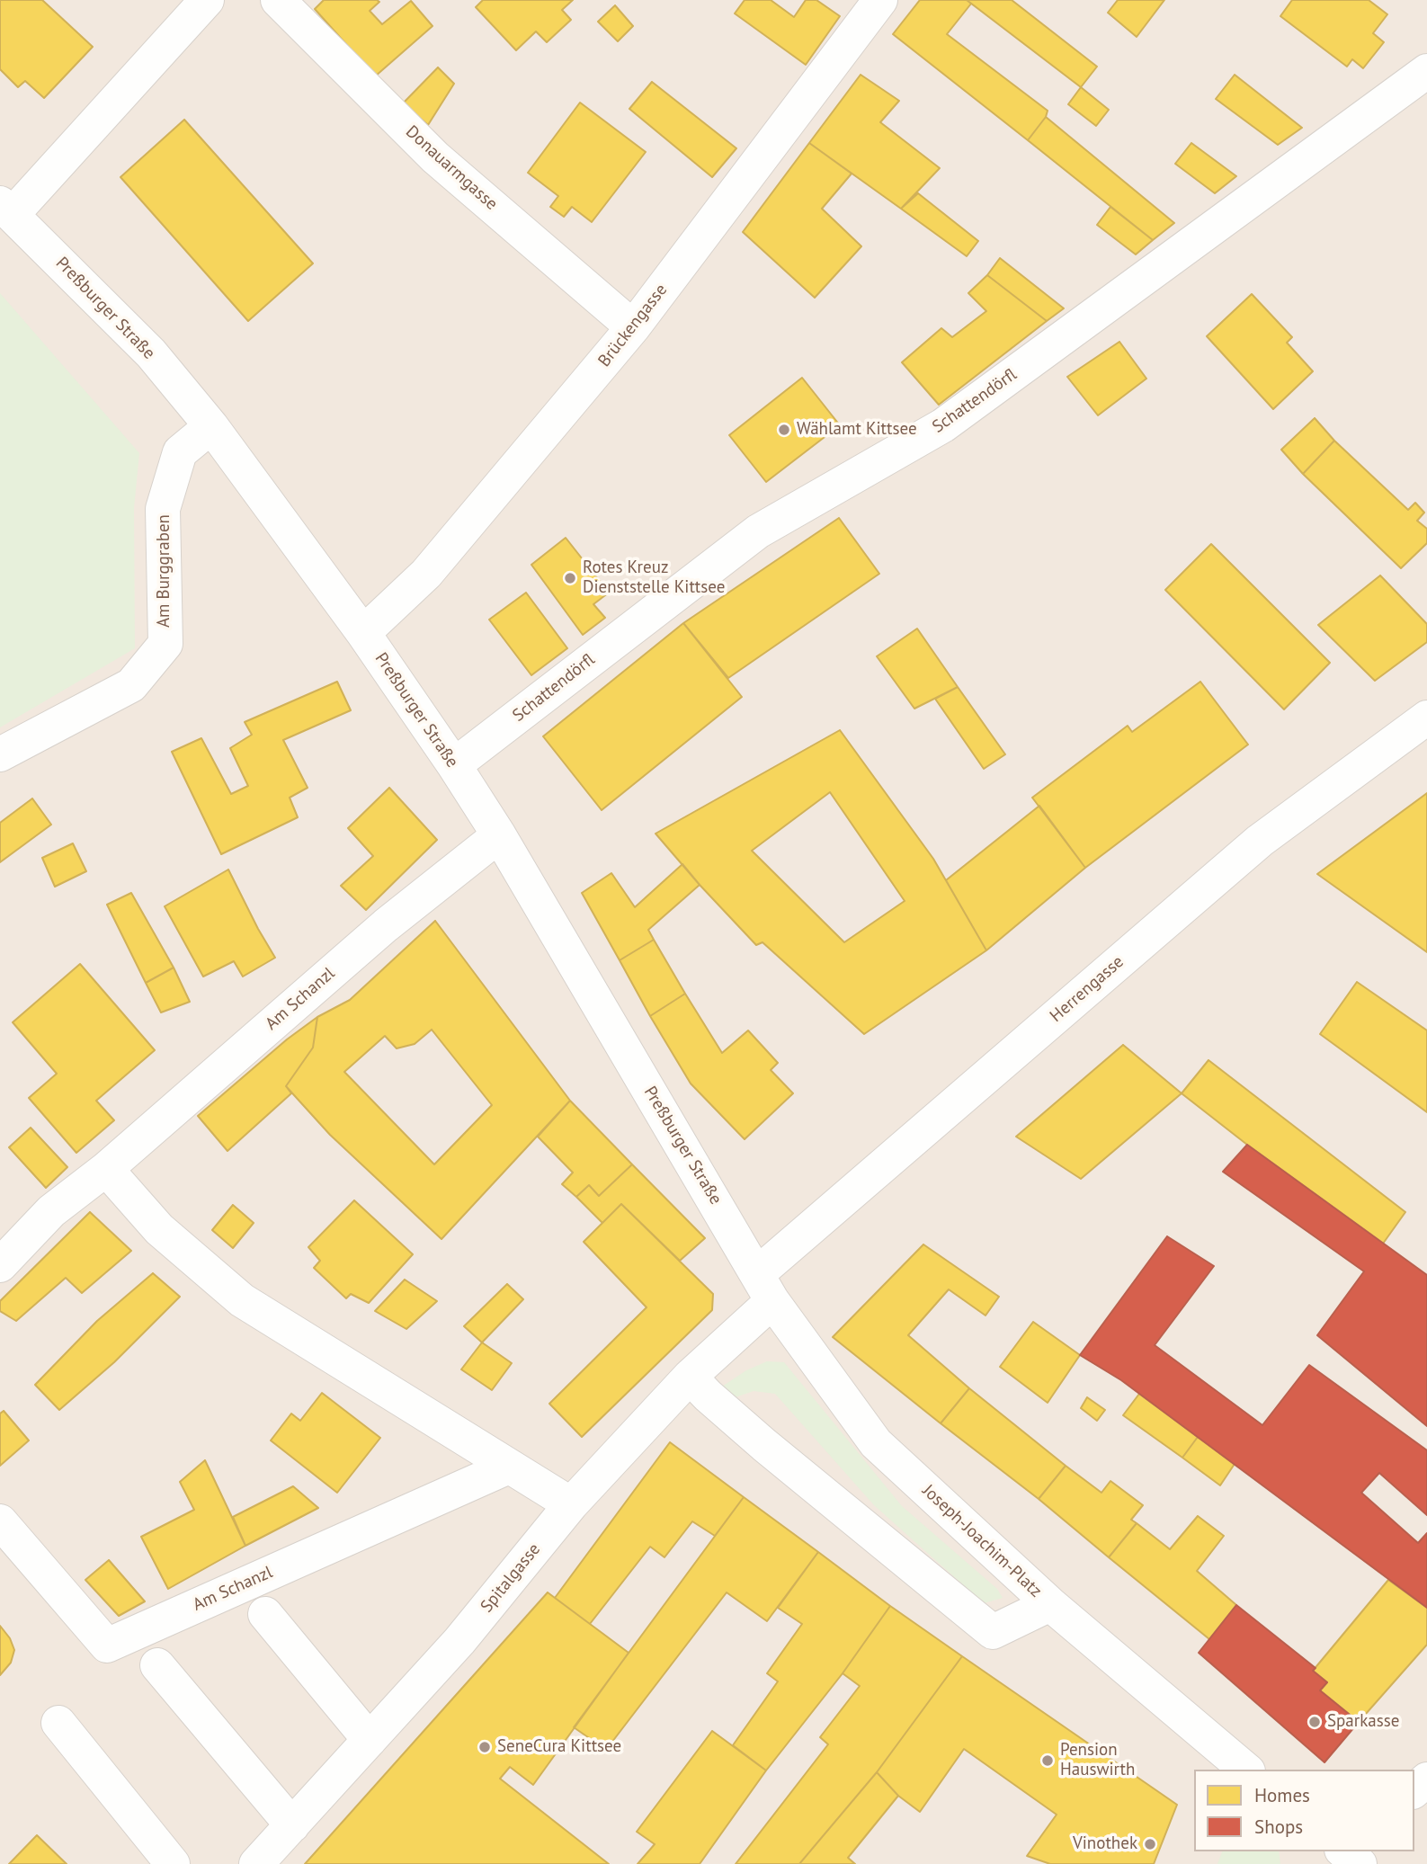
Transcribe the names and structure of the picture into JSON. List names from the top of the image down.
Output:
{
  "streets": {
    "street": [
      "Donauarmgasse",
      "Preßburger Straße",
      "Brückengasse",
      "Schattendörfl",
      "Am Burggraben",
      "Herrengasse",
      "Am Schanzl",
      "Joseph-Joachim-Platz",
      "Spitalgasse"
    ]
  },
  "crossings": [
    ["Donauarmgasse", "Brückengasse"],
    ["Preßburger Straße", "Brückengasse"],
    ["Preßburger Straße", "Schattendörfl"],
    ["Preßburger Straße", "Am Burggraben"],
    ["Preßburger Straße", "Herrengasse"],
    ["Preßburger Straße", "Am Schanzl"],
    ["Preßburger Straße", "Joseph-Joachim-Platz"],
    ["Preßburger Straße", "Spitalgasse"],
    ["Herrengasse", "Joseph-Joachim-Platz"],
    ["Herrengasse", "Spitalgasse"],
    ["Joseph-Joachim-Platz", "Spitalgasse"]
  ],
  "places": [
    "Wählamt Kittsee",
    "Rotes Kreuz Dienststelle Kittsee",
    "Sparkasse",
    "SeneCura Kittsee",
    "Pension Hauswirth",
    "Vinothek"
  ],
  "legend": ["Homes", "Shops"]
}
